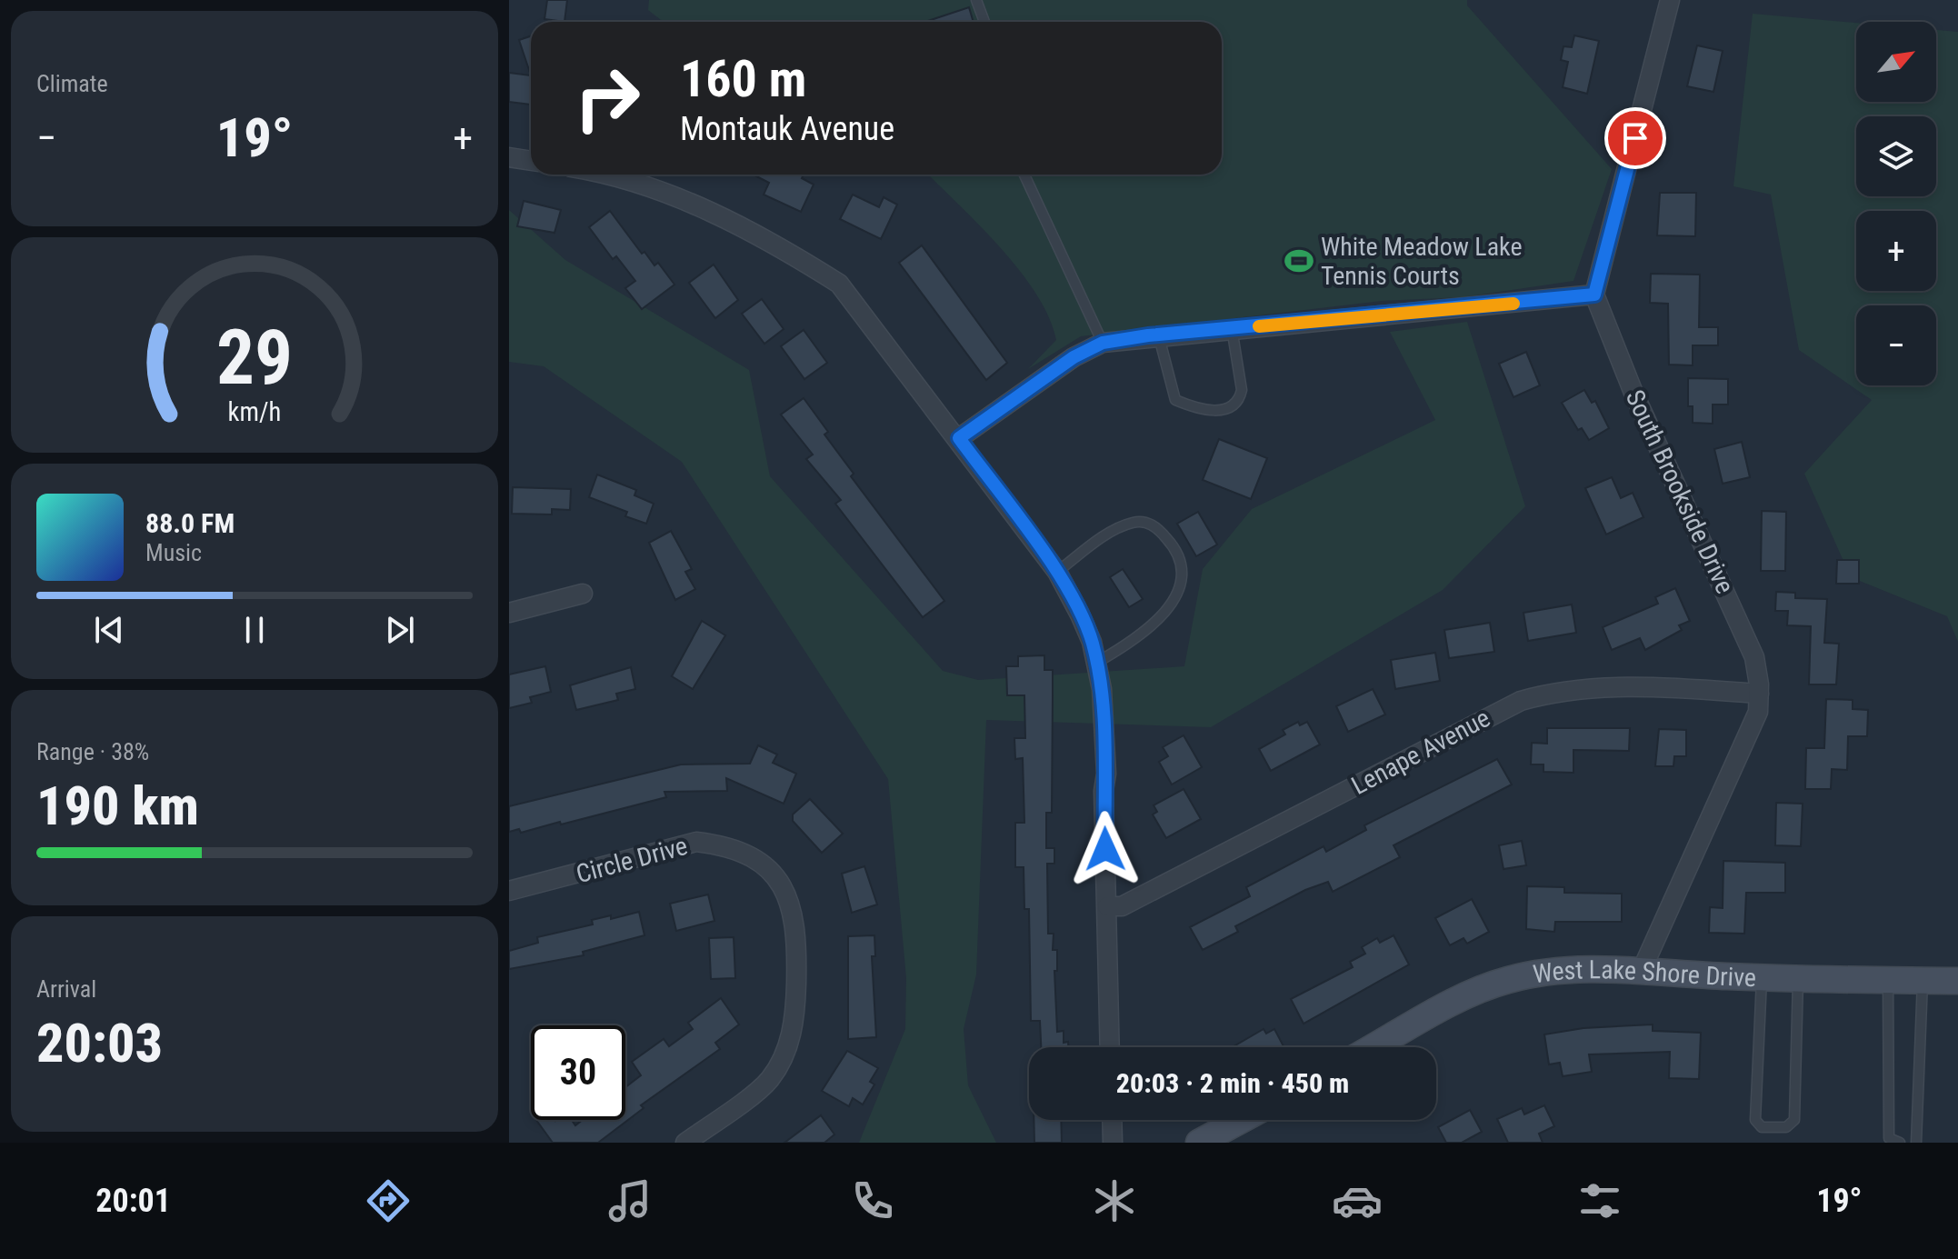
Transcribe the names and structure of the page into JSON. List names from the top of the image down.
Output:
{
  "streets": {
    "street": [
      "South Brookside Drive",
      "Lenape Avenue",
      "Circle Drive",
      "West Lake Shore Drive"
    ]
  },
  "crossings": [
    ["South Brookside Drive", "Lenape Avenue"],
    ["South Brookside Drive", "West Lake Shore Drive"]
  ],
  "places": {
    "sports": ["White Meadow Lake Tennis Courts"]
  },
  "north": "top right",
  "page": {
    "tile": [
      "Climate",
      ["Range · 38%", "190 km"],
      ["Arrival", "20:03"]
    ],
    "map_buttons": ["+", "−"],
    "turn": ["160 m", "Montauk Avenue"],
    "heat": ["−", "19°", "+"],
    "song": ["88.0 FM", "Music"],
    "limit": "30",
    "trip": "20:03 · 2 min · 450 m",
    "tabs": ["20:01", "19°"],
    "gauge": ["29", "km/h"]
  }
}
